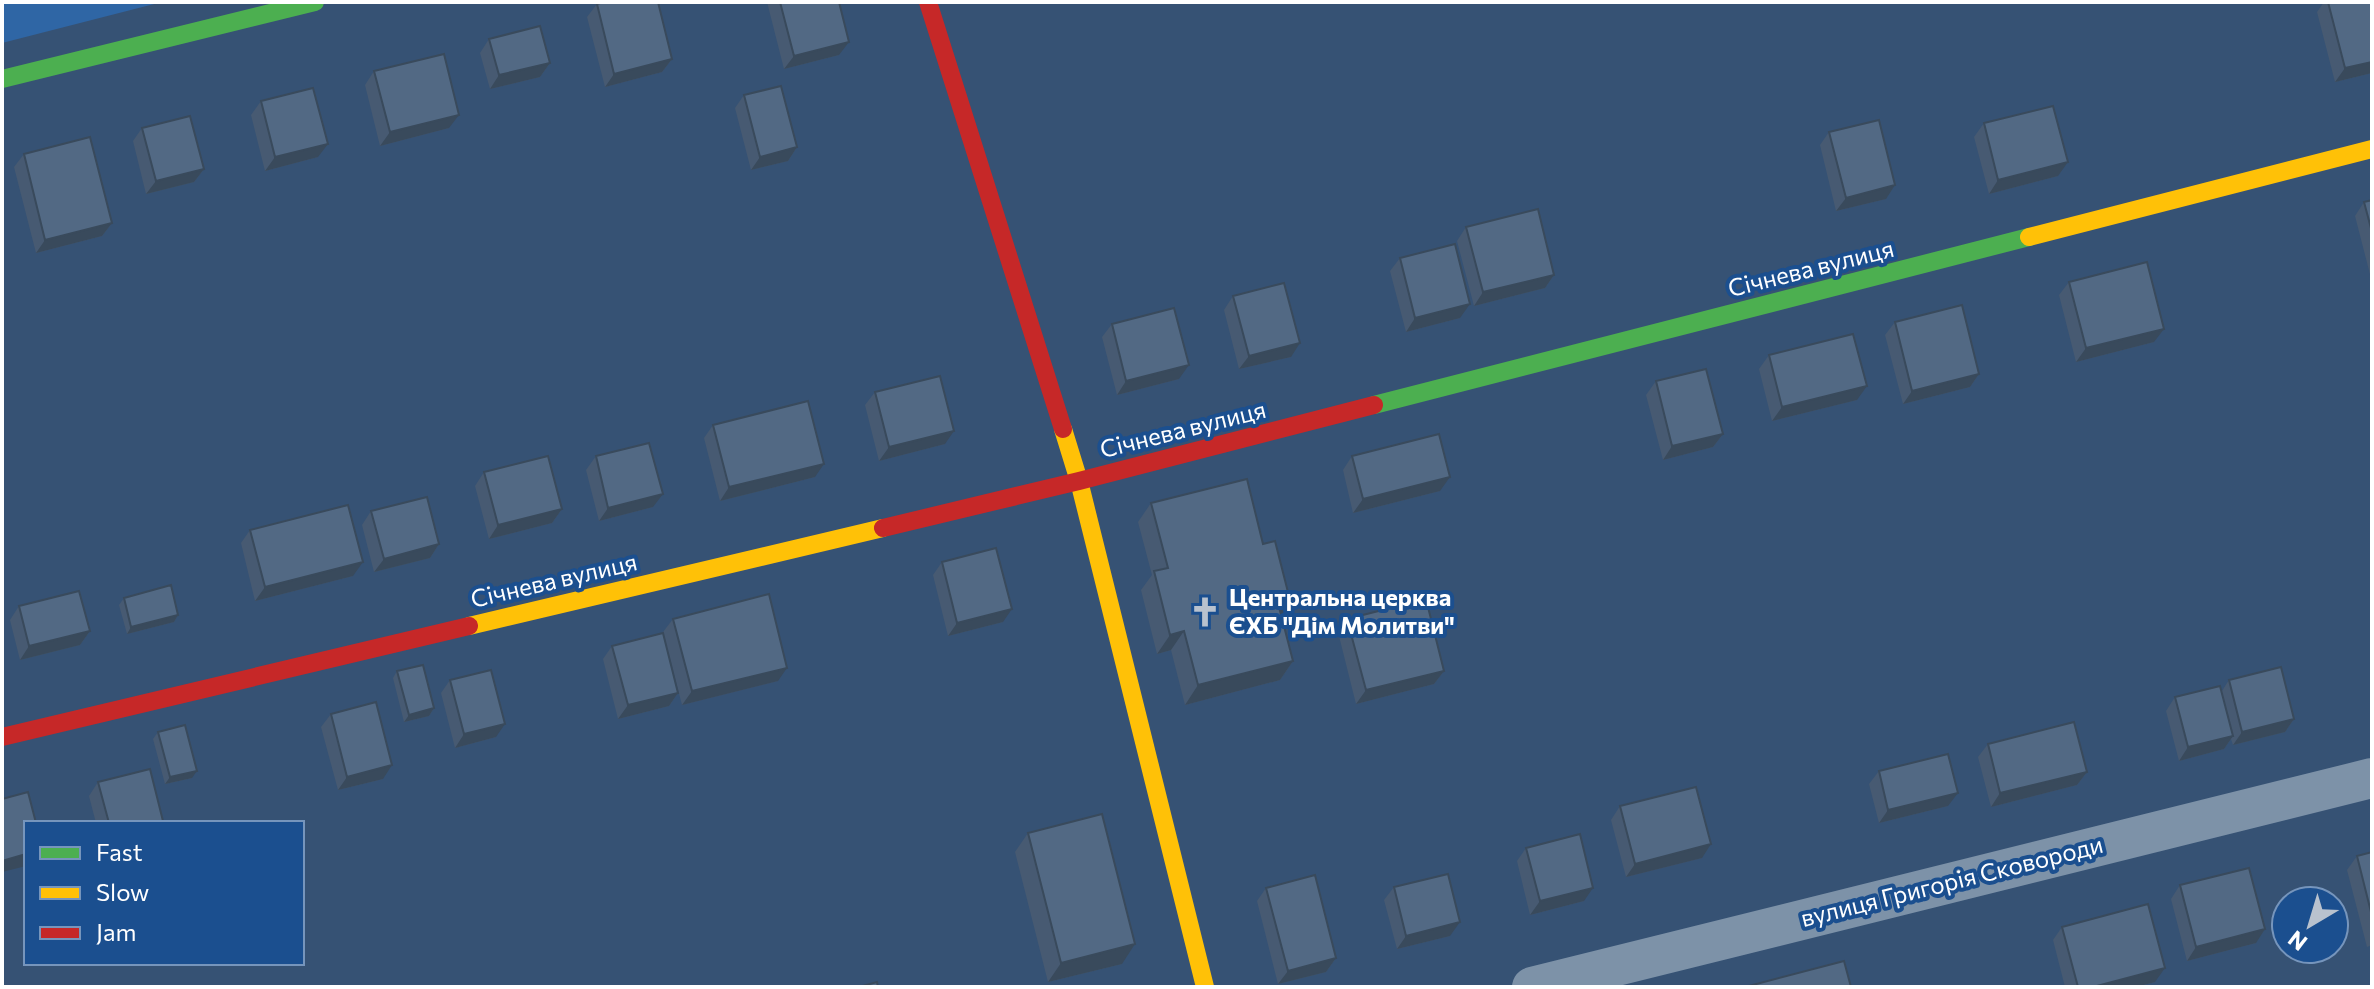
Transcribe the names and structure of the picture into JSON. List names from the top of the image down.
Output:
{
  "streets": {
    "street": ["Січнева вулиця", "вулиця Григорія Сковороди"]
  },
  "places": {
    "church": ["Центральна церква ЄХБ \"Дім Молитви\""]
  },
  "legend": ["Fast", "Slow", "Jam"],
  "north": "bottom left"
}
